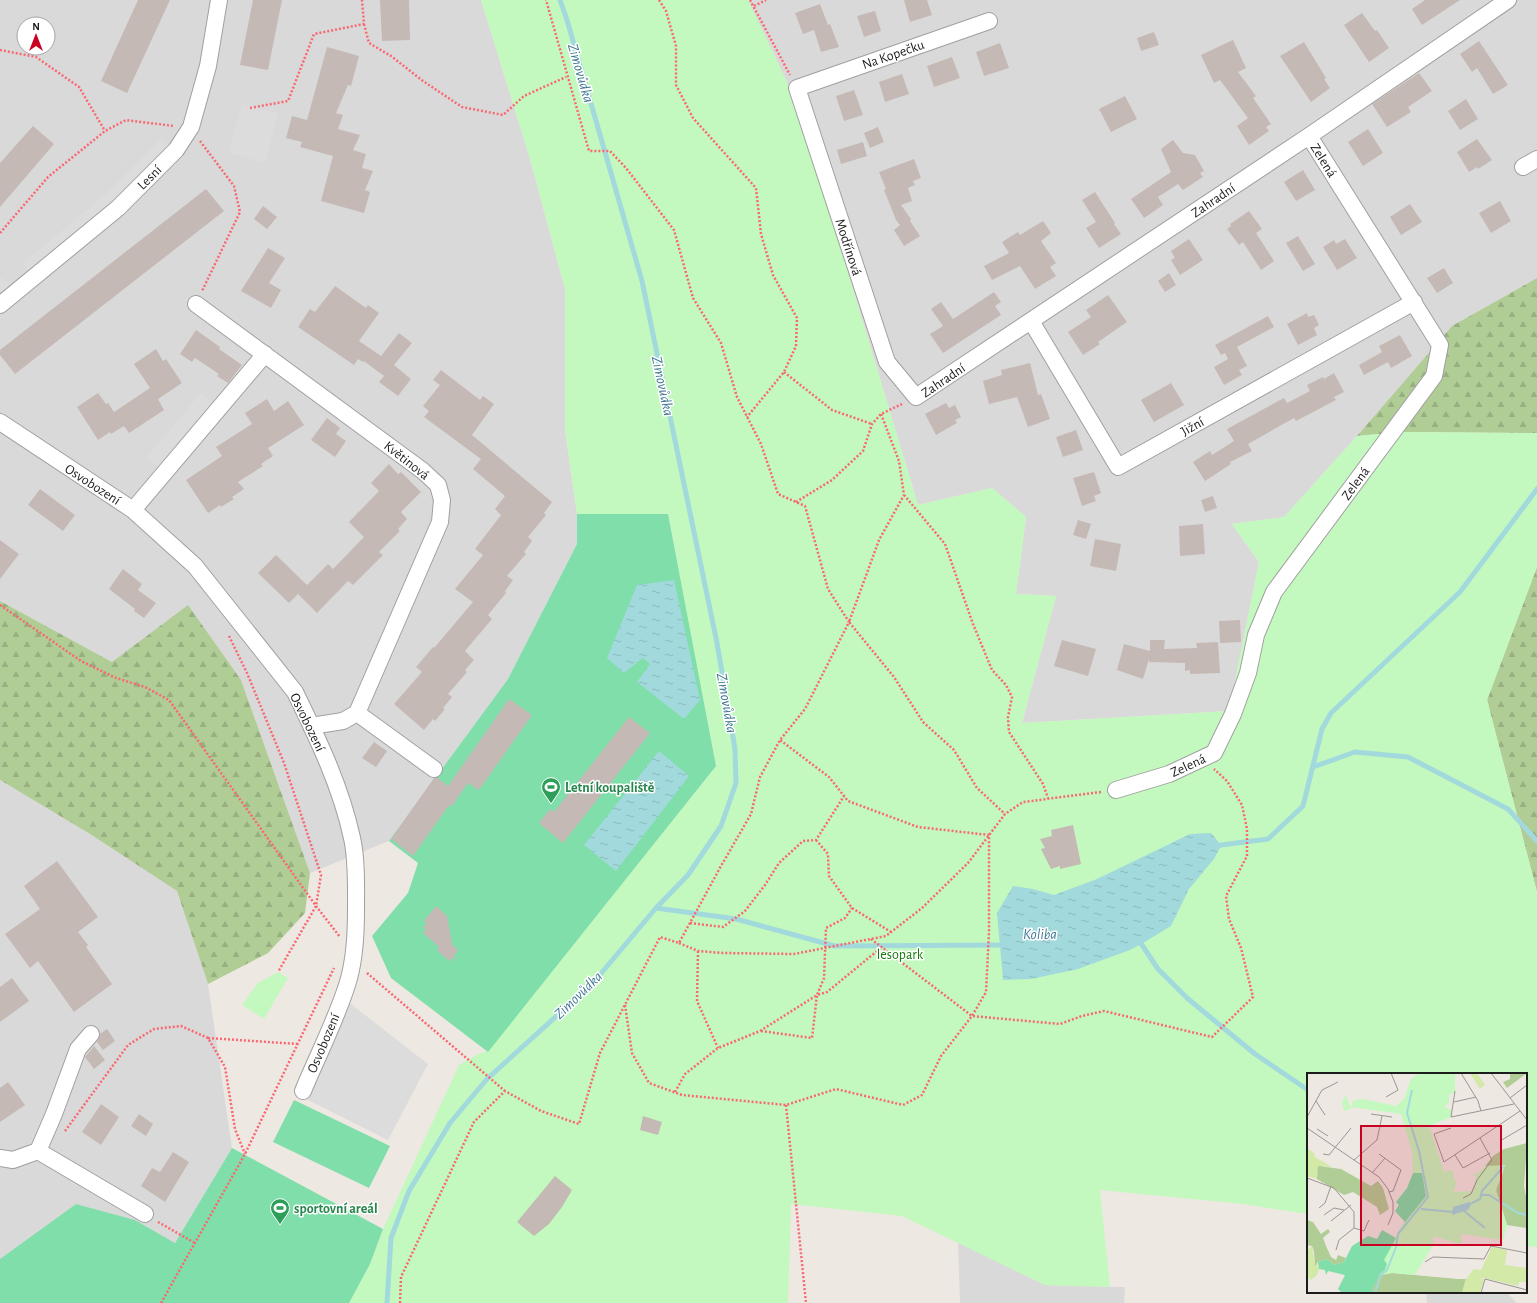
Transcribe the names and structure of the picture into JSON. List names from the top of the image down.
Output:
{
  "streets": {
    "street": [
      "Na Kopečku",
      "Zelená",
      "Lesní",
      "Zahradní",
      "Modřínová",
      "Jižní",
      "Květinová",
      "Osvobození"
    ]
  },
  "crossings": [
    ["Na Kopečku", "Modřínová"],
    ["Zelená", "Zahradní"],
    ["Zelená", "Jižní"],
    ["Zahradní", "Modřínová"],
    ["Zahradní", "Jižní"]
  ],
  "water": ["Zimovůdka", "Koliba"],
  "parks": ["lesopark"],
  "places": {
    "sports": ["Letní koupaliště", "sportovní areál"]
  },
  "north": "top"
}
